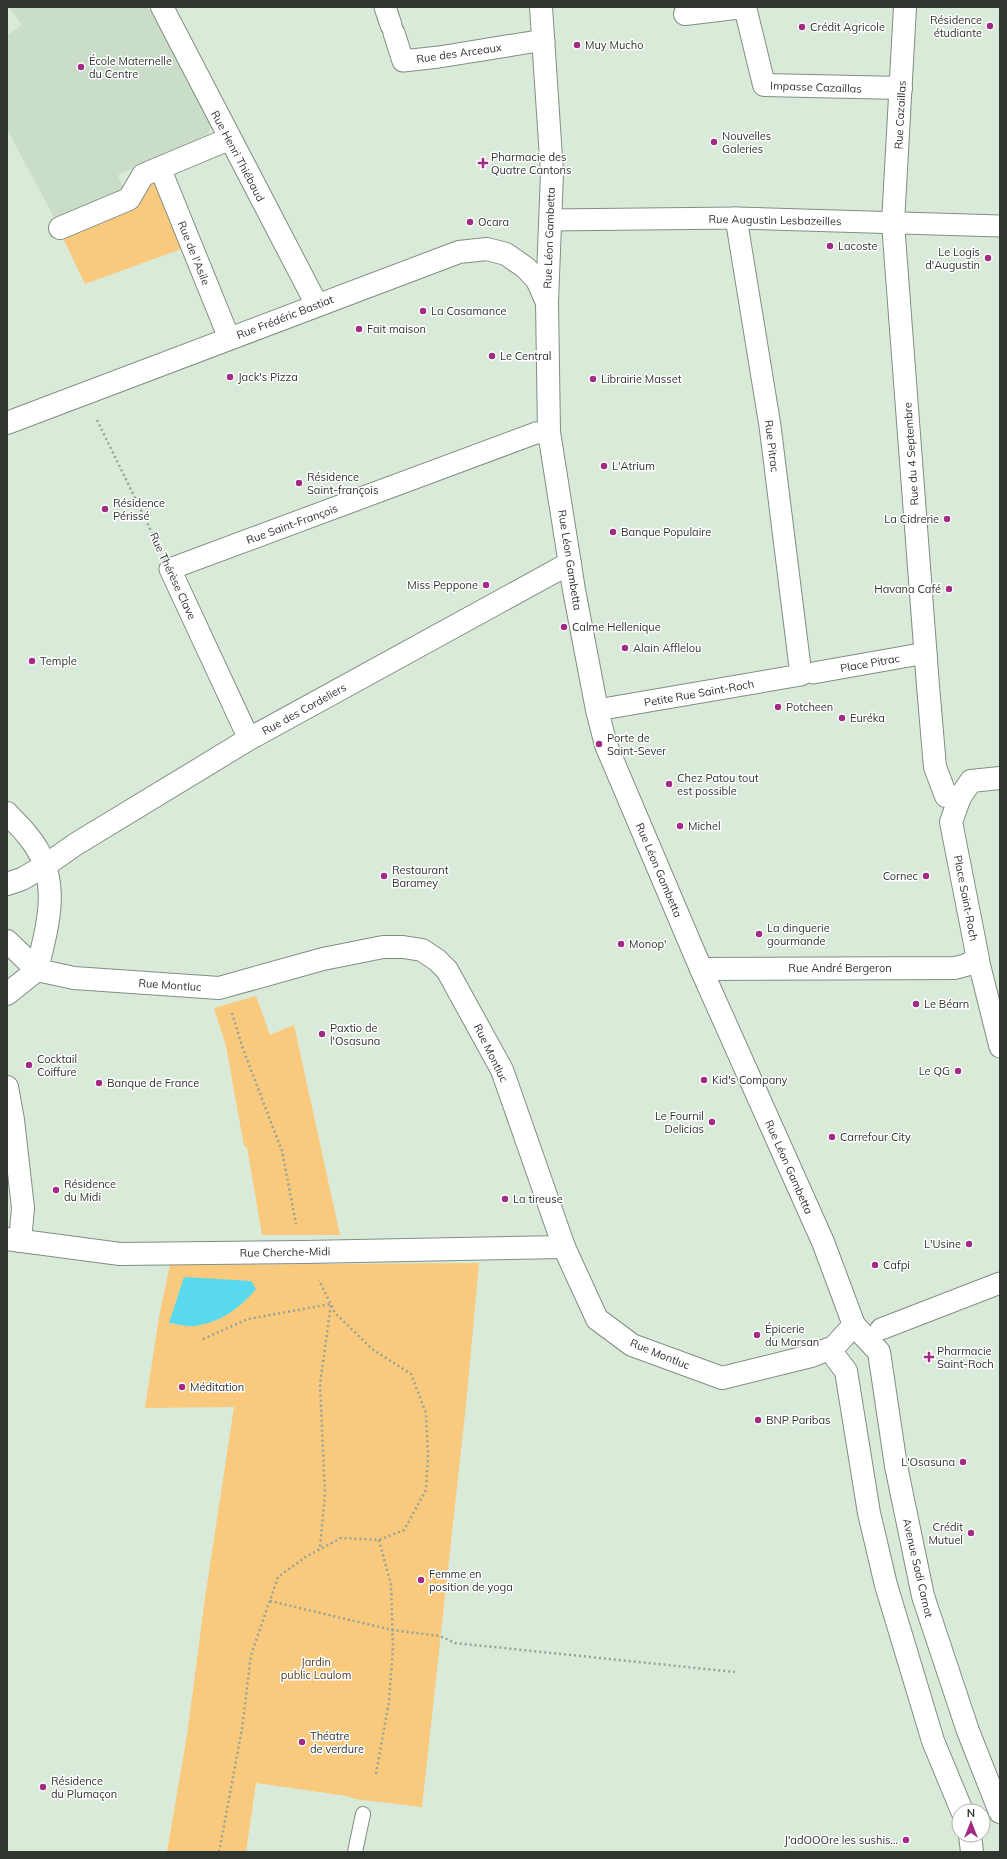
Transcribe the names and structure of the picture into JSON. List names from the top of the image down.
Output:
{
  "streets": {
    "street": [
      "Rue des Arceaux",
      "Impasse Cazaillas",
      "Rue Cazaillas",
      "Rue Henri Thiébaud",
      "Rue Augustin Lesbazeilles",
      "Rue Léon Gambetta",
      "Rue de l'Asile",
      "Rue Frédéric Bastiat",
      "Rue Pitrac",
      "Rue du 4 Septembre",
      "Rue Saint-François",
      "Rue Thérèse Clave",
      "Place Pitrac",
      "Petite Rue Saint-Roch",
      "Rue des Cordeliers",
      "Place Saint-Roch",
      "Rue André Bergeron",
      "Rue Montluc",
      "Rue Cherche-Midi",
      "Avenue Sadi Carnot"
    ]
  },
  "crossings": [
    ["Rue des Arceaux", "Rue Léon Gambetta"],
    ["Impasse Cazaillas", "Rue Cazaillas"],
    ["Rue Cazaillas", "Rue Augustin Lesbazeilles"],
    ["Rue Cazaillas", "Rue du 4 Septembre"],
    ["Rue Henri Thiébaud", "Rue Frédéric Bastiat"],
    ["Rue Augustin Lesbazeilles", "Rue Léon Gambetta"],
    ["Rue Augustin Lesbazeilles", "Rue Pitrac"],
    ["Rue Augustin Lesbazeilles", "Rue du 4 Septembre"],
    ["Rue Léon Gambetta", "Rue Frédéric Bastiat"],
    ["Rue Léon Gambetta", "Rue Saint-François"],
    ["Rue Léon Gambetta", "Petite Rue Saint-Roch"],
    ["Rue Léon Gambetta", "Rue des Cordeliers"],
    ["Rue Léon Gambetta", "Rue André Bergeron"],
    ["Rue Léon Gambetta", "Rue Montluc"],
    ["Rue Léon Gambetta", "Avenue Sadi Carnot"],
    ["Rue de l'Asile", "Rue Frédéric Bastiat"],
    ["Rue Frédéric Bastiat", "Rue Thérèse Clave"],
    ["Rue Pitrac", "Place Pitrac"],
    ["Rue Pitrac", "Petite Rue Saint-Roch"],
    ["Rue du 4 Septembre", "Place Pitrac"],
    ["Rue du 4 Septembre", "Place Saint-Roch"],
    ["Rue Saint-François", "Rue Thérèse Clave"],
    ["Rue Thérèse Clave", "Rue des Cordeliers"],
    ["Place Pitrac", "Petite Rue Saint-Roch"],
    ["Place Saint-Roch", "Rue André Bergeron"],
    ["Rue Montluc", "Rue Cherche-Midi"],
    ["Rue Montluc", "Avenue Sadi Carnot"]
  ],
  "parks": ["Jardin public Laulom"],
  "places": {
    "other": [
      "Résidence étudiante",
      "Crédit Agricole",
      "Muy Mucho",
      "École Maternelle du Centre",
      "Nouvelles Galeries",
      "Ocara",
      "Lacoste",
      "Le Logis d'Augustin",
      "La Casamance",
      "Fait maison",
      "Le Central",
      "Jack's Pizza",
      "Librairie Masset",
      "L'Atrium",
      "Résidence Saint-françois",
      "Résidence Périssé",
      "La Cidrerie",
      "Banque Populaire",
      "Miss Peppone",
      "Havana Café",
      "Calme Hellenique",
      "Alain Afflelou",
      "Temple",
      "Potcheen",
      "Euréka",
      "Porte de Saint-Sever",
      "Chez Patou tout est possible",
      "Michel",
      "Restaurant Baramey",
      "Cornec",
      "La dinguerie gourmande",
      "Monop'",
      "Le Béarn",
      "Paxtio de l'Osasuna",
      "Cocktail Coiffure",
      "Le QG",
      "Kid's Company",
      "Banque de France",
      "Le Fournil Delicias",
      "Carrefour City",
      "Résidence du Midi",
      "La tireuse",
      "L'Usine",
      "Cafpi",
      "Épicerie du Marsan",
      "Méditation",
      "BNP Paribas",
      "L'Osasuna",
      "Crédit Mutuel",
      "Femme en position de yoga",
      "Théatre de verdure",
      "Résidence du Plumaçon",
      "J'adOOOre les sushis..."
    ],
    "health": ["Pharmacie des Quatre Cantons", "Pharmacie Saint-Roch"]
  },
  "north": "top"
}
